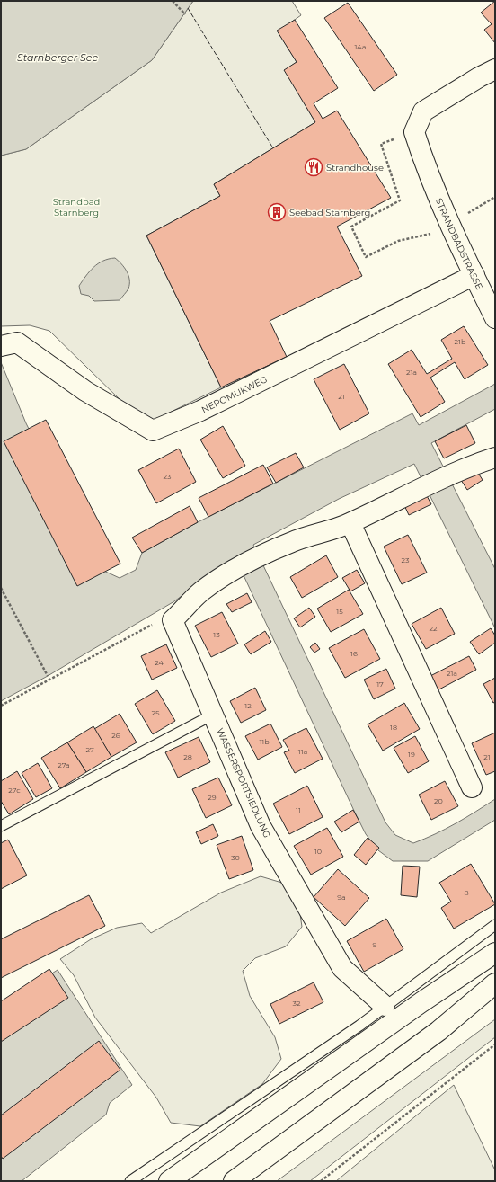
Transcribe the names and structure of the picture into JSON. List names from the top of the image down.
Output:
{
  "streets": {
    "street": ["STRANDBADSTRASSE", "NEPOMUKWEG", "WASSERSPORTSIEDLUNG"]
  },
  "crossings": [
    ["STRANDBADSTRASSE", "NEPOMUKWEG"]
  ],
  "water": ["Starnberger See"],
  "parks": ["Strandbad Starnberg"],
  "places": {
    "restaurant": ["Strandhouse"],
    "building": ["Seebad Starnberg"]
  },
  "house_numbers": [
    "14a",
    "21b",
    "21a",
    "21",
    "23",
    "23",
    "15",
    "22",
    "13",
    "16",
    "24",
    "21a",
    "17",
    "12",
    "25",
    "18",
    "26",
    "11b",
    "27",
    "11a",
    "19",
    "28",
    "21",
    "27a",
    "27c",
    "29",
    "20",
    "11",
    "10",
    "30",
    "8",
    "9a",
    "9",
    "32"
  ]
}
